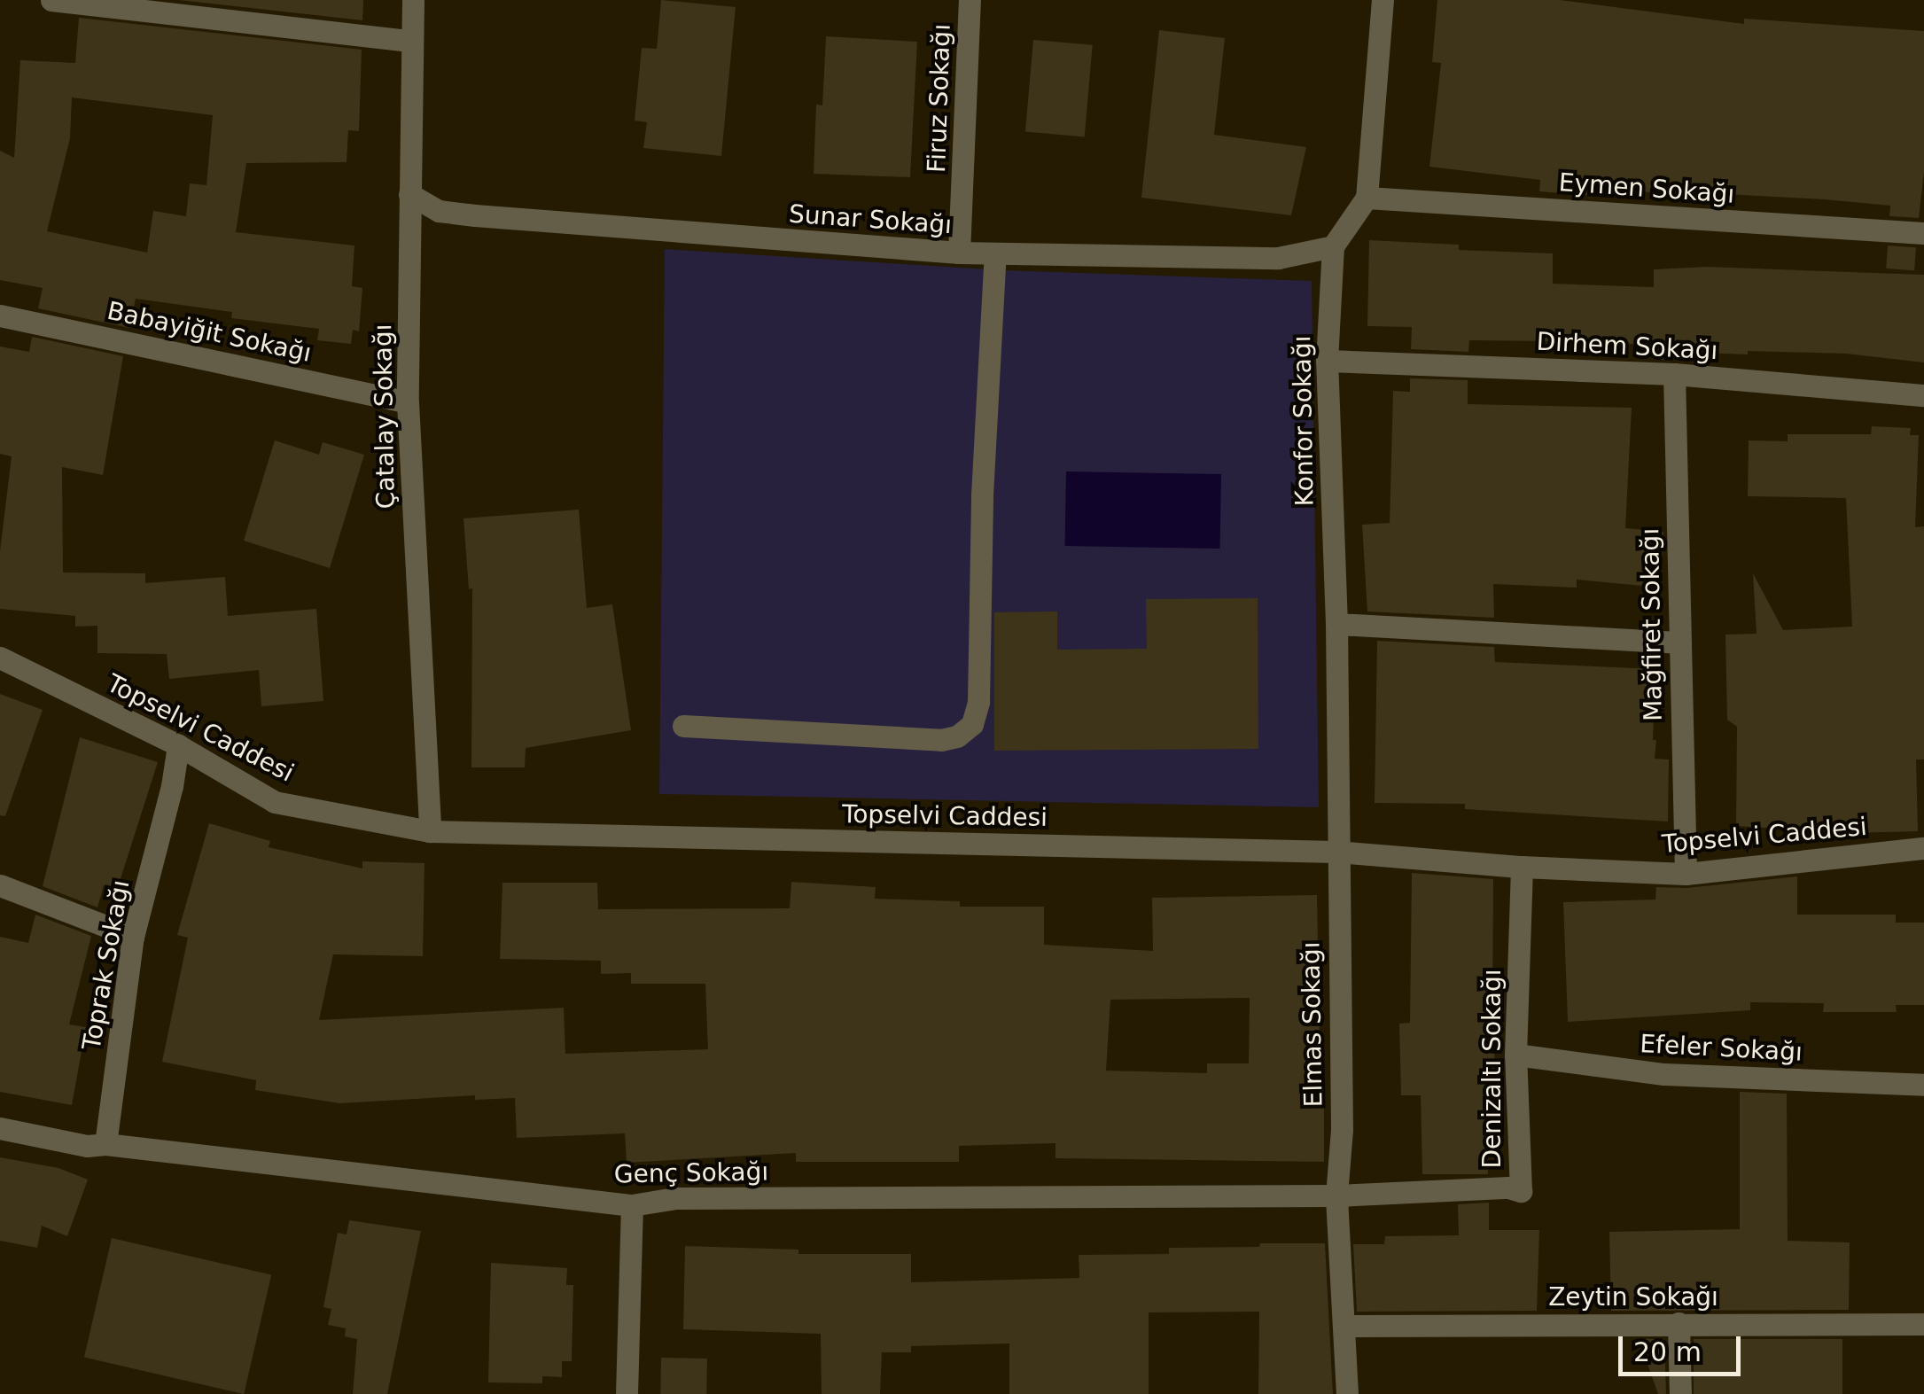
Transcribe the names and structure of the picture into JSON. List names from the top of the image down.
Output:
{
  "streets": {
    "street": [
      "Firuz Sokağı",
      "Eymen Sokağı",
      "Sunar Sokağı",
      "Babayiğit Sokağı",
      "Dirhem Sokağı",
      "Çatalay Sokağı",
      "Konfor Sokağı",
      "Mağfiret Sokağı",
      "Topselvi Caddesi",
      "Toprak Sokağı",
      "Elmas Sokağı",
      "Efeler Sokağı",
      "Denizaltı Sokağı",
      "Genç Sokağı",
      "Zeytin Sokağı"
    ]
  },
  "crossings": [
    ["Firuz Sokağı", "Sunar Sokağı"],
    ["Sunar Sokağı", "Çatalay Sokağı"],
    ["Sunar Sokağı", "Konfor Sokağı"],
    ["Babayiğit Sokağı", "Çatalay Sokağı"],
    ["Dirhem Sokağı", "Konfor Sokağı"],
    ["Dirhem Sokağı", "Mağfiret Sokağı"],
    ["Çatalay Sokağı", "Topselvi Caddesi"],
    ["Konfor Sokağı", "Topselvi Caddesi"],
    ["Konfor Sokağı", "Elmas Sokağı"],
    ["Mağfiret Sokağı", "Topselvi Caddesi"],
    ["Topselvi Caddesi", "Toprak Sokağı"],
    ["Topselvi Caddesi", "Elmas Sokağı"],
    ["Topselvi Caddesi", "Denizaltı Sokağı"],
    ["Toprak Sokağı", "Genç Sokağı"],
    ["Elmas Sokağı", "Denizaltı Sokağı"],
    ["Elmas Sokağı", "Genç Sokağı"],
    ["Elmas Sokağı", "Zeytin Sokağı"],
    ["Efeler Sokağı", "Denizaltı Sokağı"],
    ["Denizaltı Sokağı", "Genç Sokağı"]
  ],
  "scale_bar": "20 m"
}
